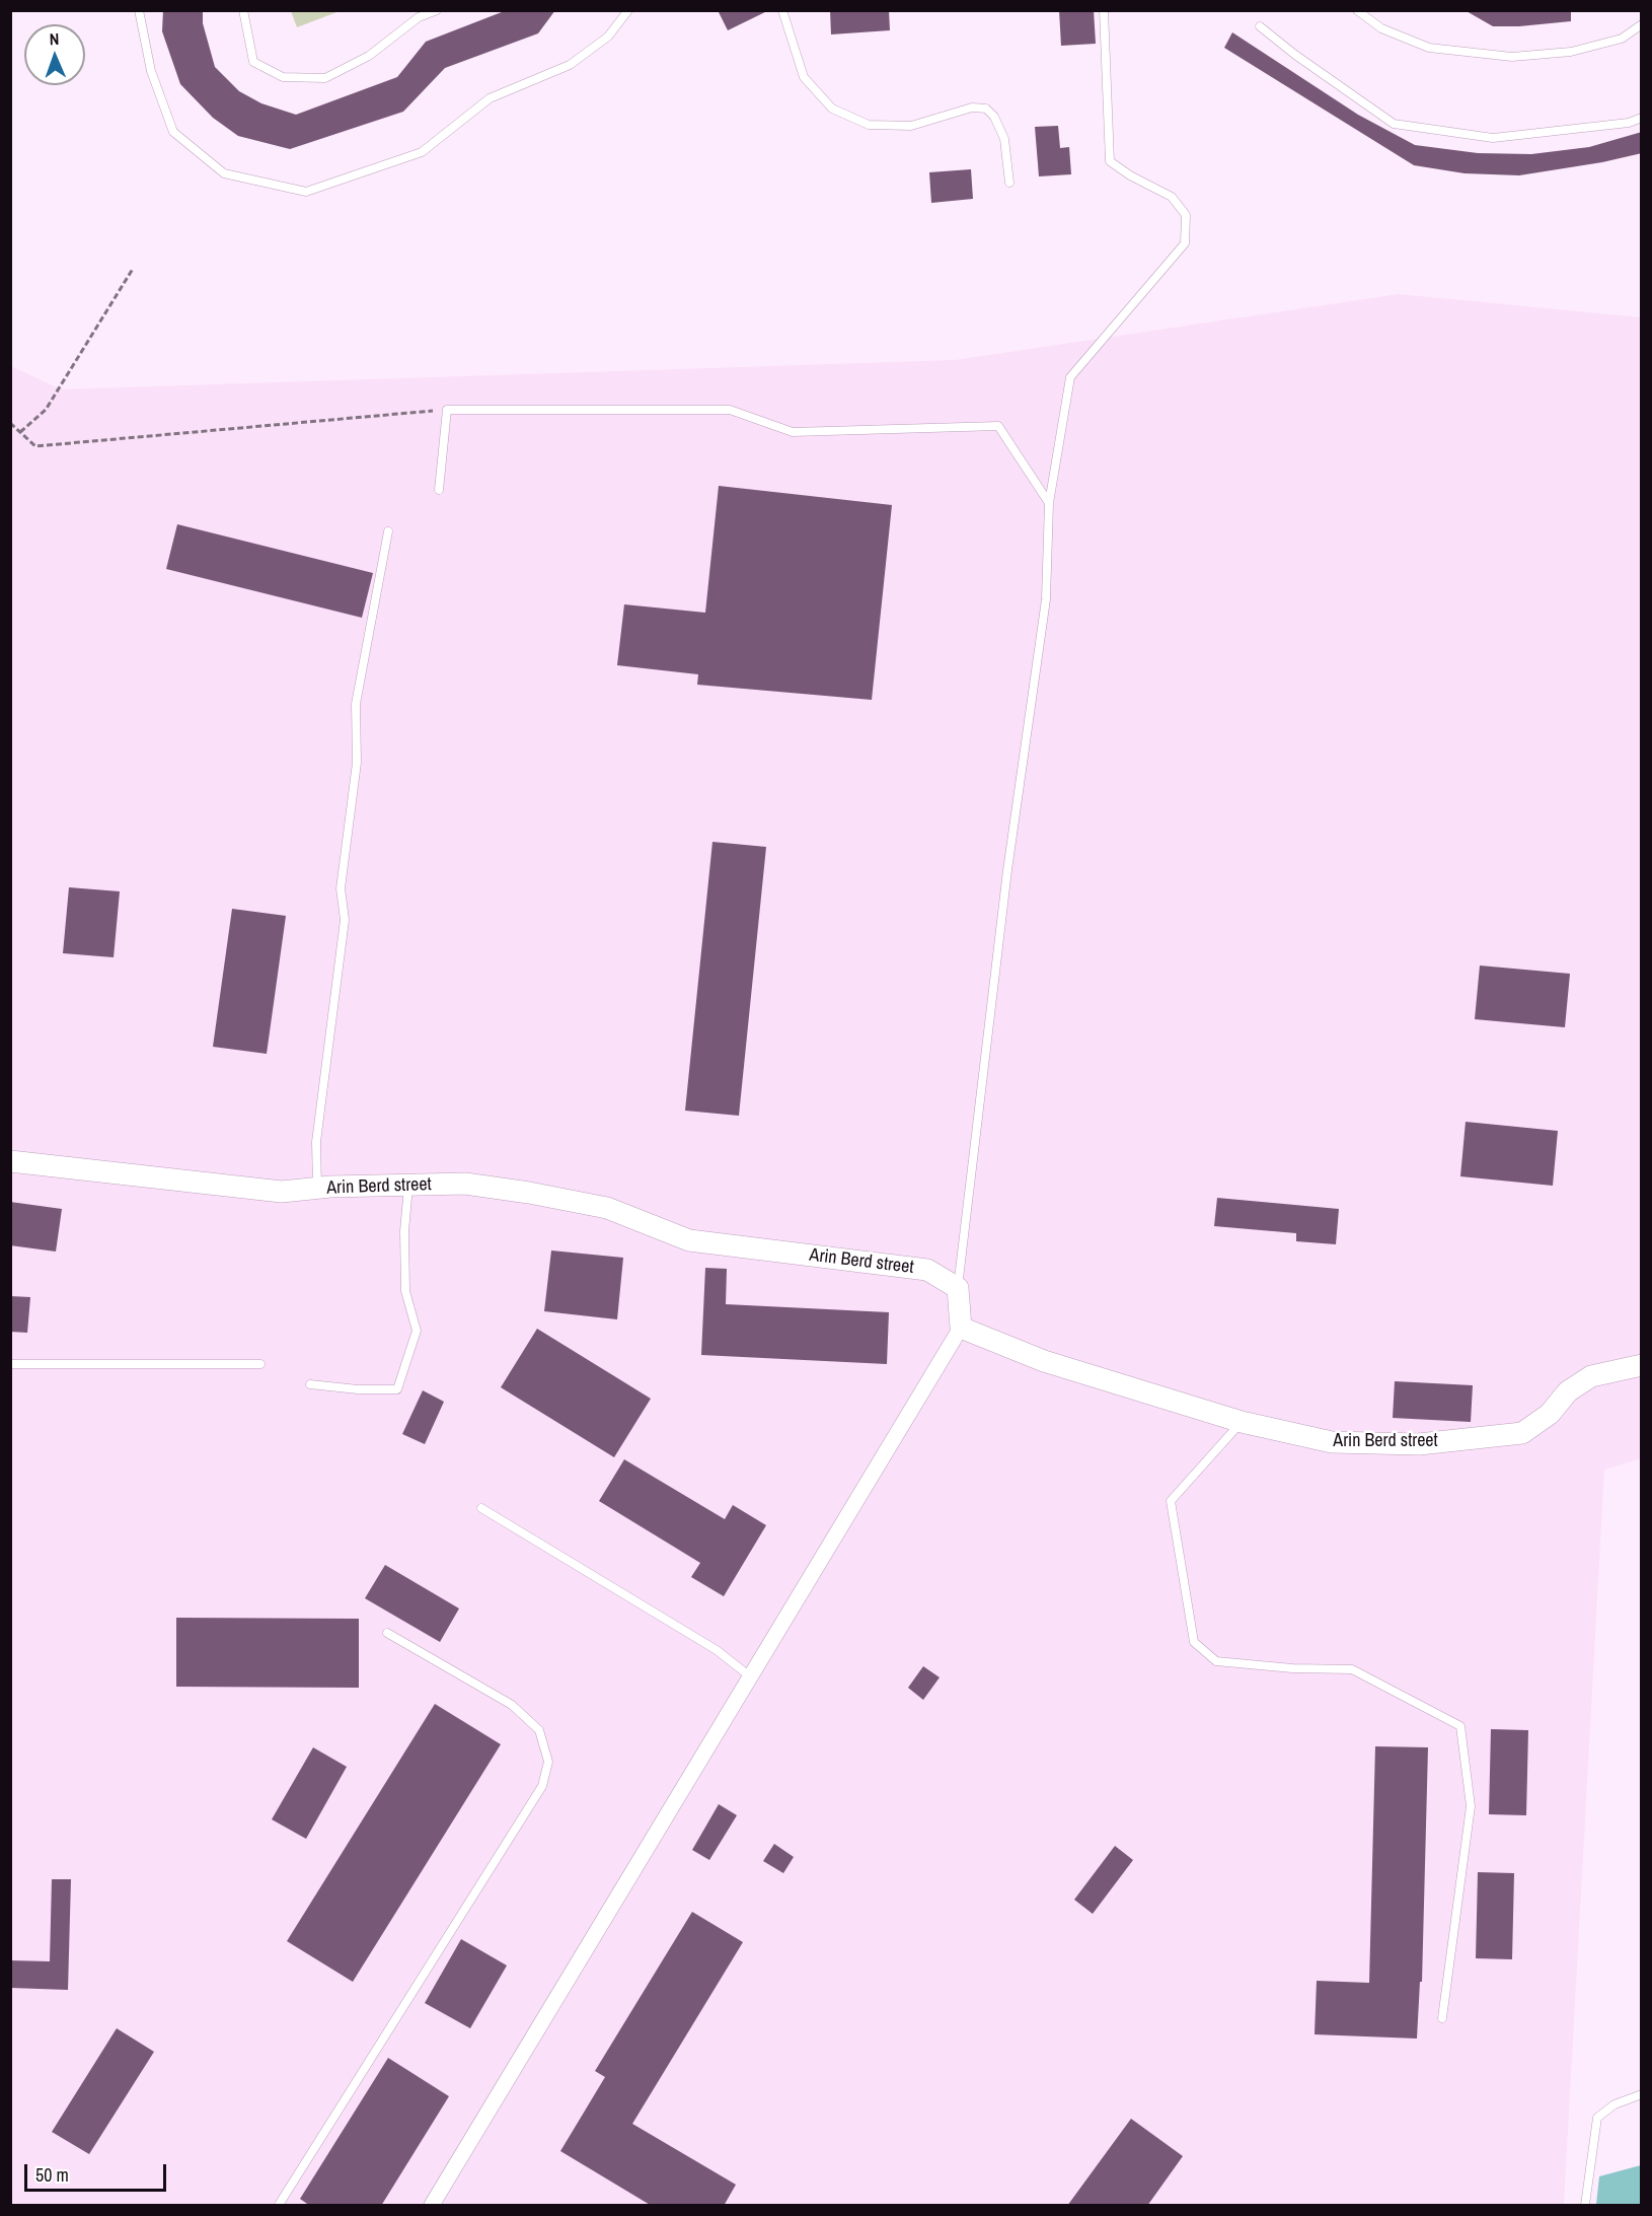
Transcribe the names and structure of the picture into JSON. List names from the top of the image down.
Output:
{
  "streets": {
    "street": ["Arin Berd street"]
  },
  "scale_bar": "50 m",
  "north": "top"
}
